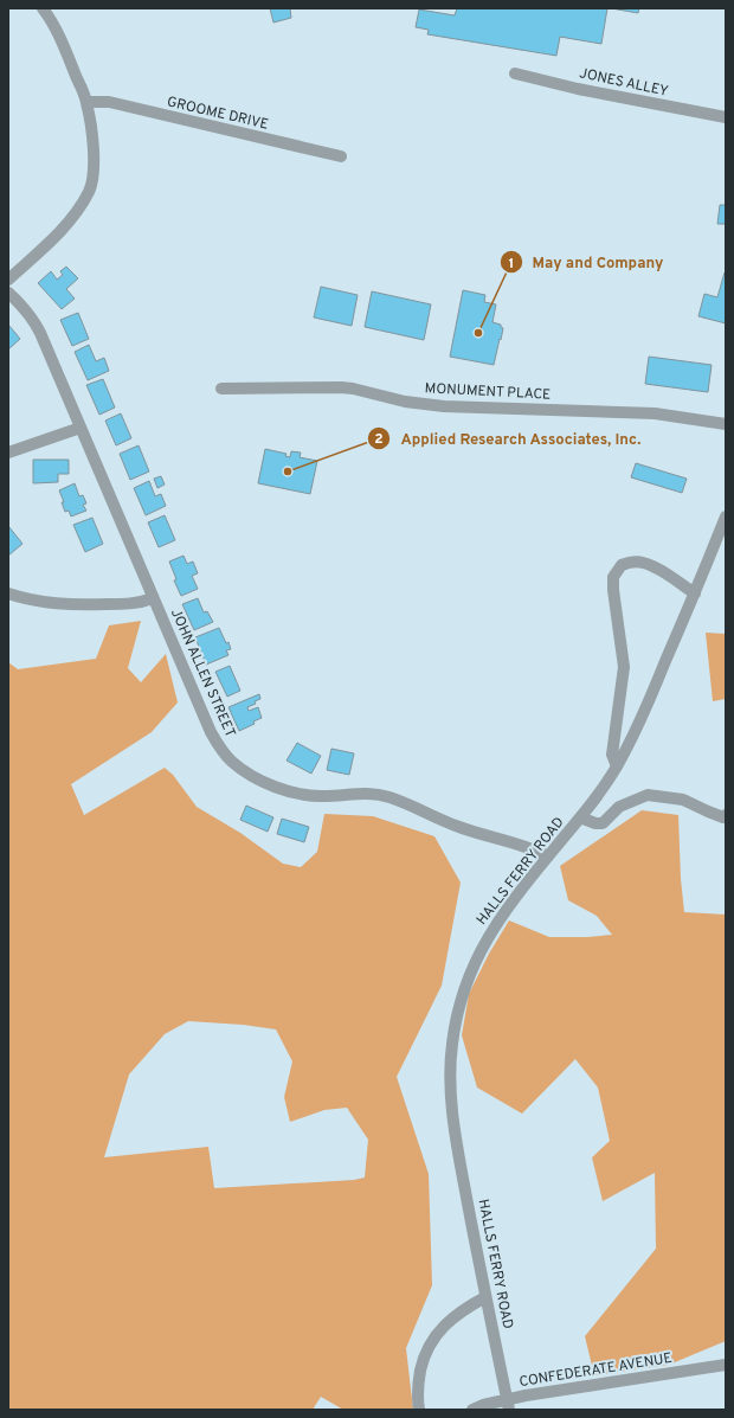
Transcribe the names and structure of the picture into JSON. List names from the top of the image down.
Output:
{
  "streets": {
    "street": [
      "JONES ALLEY",
      "GROOME DRIVE",
      "MONUMENT PLACE",
      "JOHN ALLEN STREET",
      "HALLS FERRY ROAD",
      "CONFEDERATE AVENUE"
    ]
  },
  "crossings": [
    ["JOHN ALLEN STREET", "HALLS FERRY ROAD"]
  ],
  "places": ["May and Company", "Applied Research Associates, Inc."]
}
